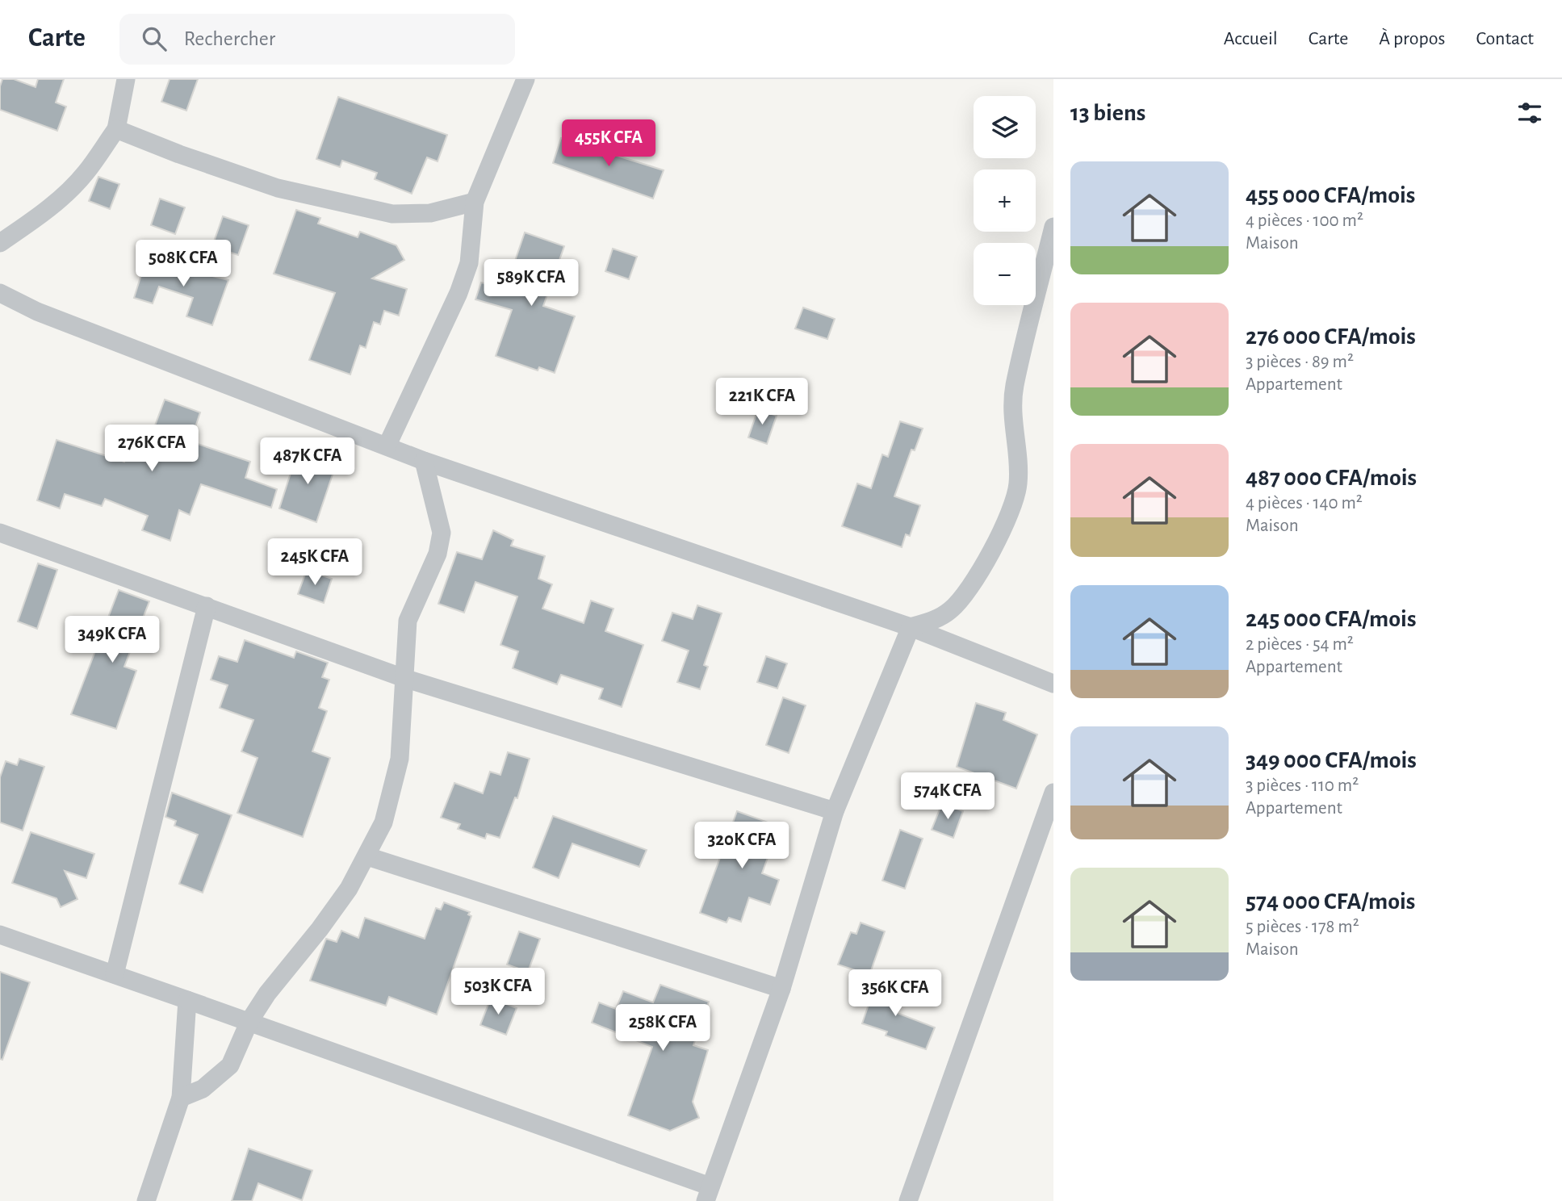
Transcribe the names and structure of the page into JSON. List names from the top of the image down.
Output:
{
  "page": {
    "header": "Carte",
    "search": "Rechercher",
    "nav": [
      "Accueil",
      "Carte",
      "À propos",
      "Contact"
    ],
    "heading": "13 biens",
    "map_buttons": ["+", "−"],
    "price": [
      "455K CFA",
      "508K CFA",
      "589K CFA",
      "221K CFA",
      "276K CFA",
      "487K CFA",
      "245K CFA",
      "349K CFA",
      "574K CFA",
      "320K CFA",
      "503K CFA",
      "356K CFA",
      "258K CFA"
    ],
    "list": [
      {
        "name": "455 000 CFA/mois",
        "note": "4 pièces · 100 m² · Maison"
      },
      {
        "name": "276 000 CFA/mois",
        "note": "3 pièces · 89 m² · Appartement"
      },
      {
        "name": "487 000 CFA/mois",
        "note": "4 pièces · 140 m² · Maison"
      },
      {
        "name": "245 000 CFA/mois",
        "note": "2 pièces · 54 m² · Appartement"
      },
      {
        "name": "349 000 CFA/mois",
        "note": "3 pièces · 110 m² · Appartement"
      },
      {
        "name": "574 000 CFA/mois",
        "note": "5 pièces · 178 m² · Maison"
      }
    ]
  }
}
